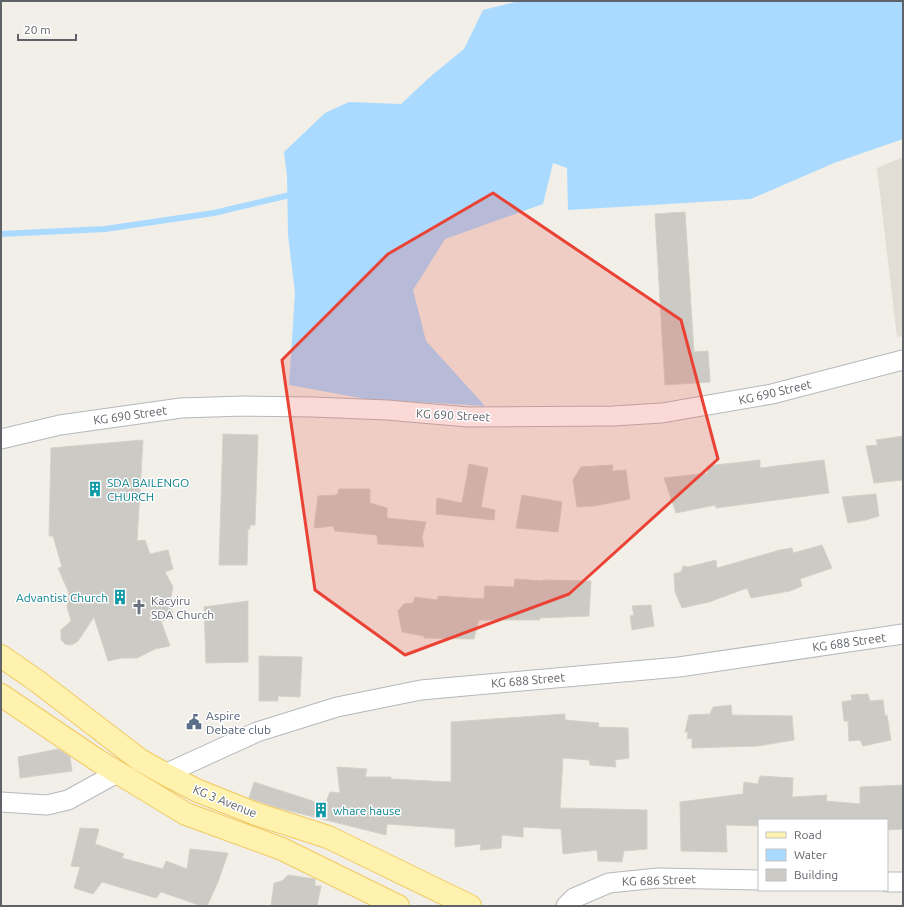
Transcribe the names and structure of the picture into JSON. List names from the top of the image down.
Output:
{
  "streets": {
    "main road": ["KG 3 Avenue"],
    "street": ["KG 690 Street", "KG 688 Street", "KG 686 Street"]
  },
  "crossings": [
    ["KG 688 Street", "KG 3 Avenue"]
  ],
  "places": {
    "building": ["SDA BAILENGO CHURCH", "Advantist Church", "whare hause"],
    "church": ["Kacyiru SDA Church"],
    "public building": ["Aspire Debate club"]
  },
  "legend": ["Road", "Water", "Building"],
  "scale_bar": "20 m"
}
